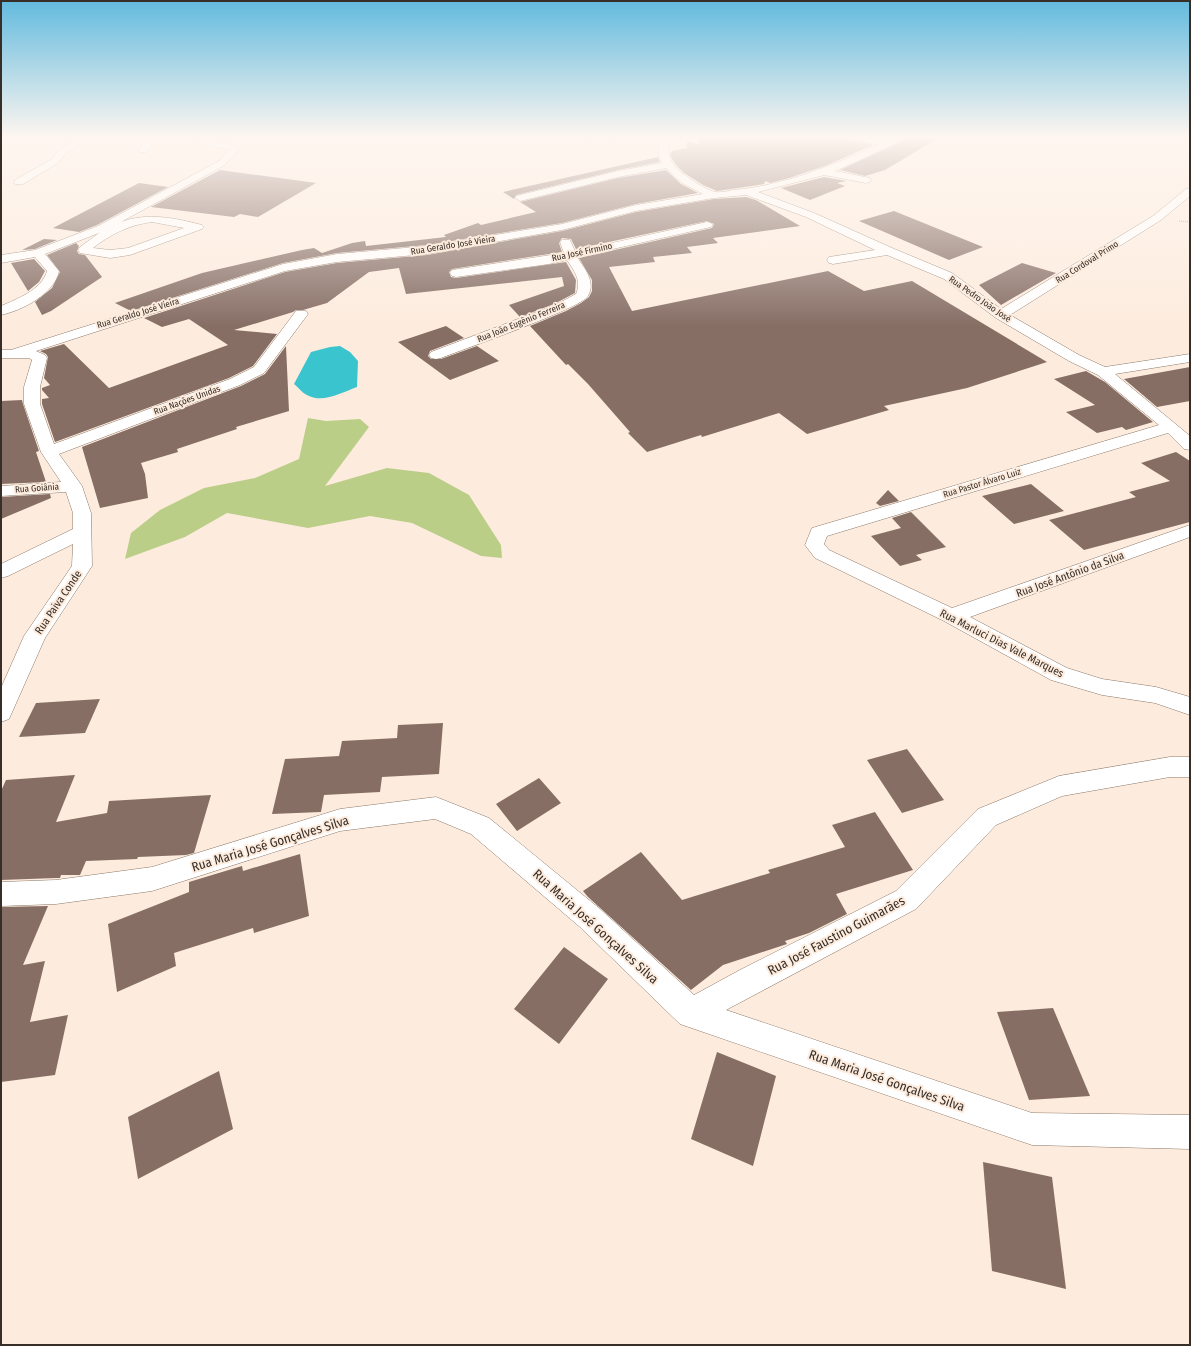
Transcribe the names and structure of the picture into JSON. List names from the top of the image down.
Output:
{
  "streets": {
    "street": [
      "Rua Geraldo José Vieira",
      "Rua José Firmino",
      "Rua Cordoval Primo",
      "Rua Pedro João José",
      "Rua João Eugênio Ferreira",
      "Rua Nações Unidas",
      "Rua Pastor Álvaro Luiz",
      "Rua Goiânia",
      "Rua José Antônio da Silva",
      "Rua Paiva Conde",
      "Rua Marluci Dias Vale Marques",
      "Rua Maria José Gonçalves Silva",
      "Rua José Faustino Guimarães"
    ]
  },
  "crossings": [
    ["Rua Geraldo José Vieira", "Rua João Eugênio Ferreira"],
    ["Rua Geraldo José Vieira", "Rua Paiva Conde"],
    ["Rua José Firmino", "Rua João Eugênio Ferreira"],
    ["Rua Cordoval Primo", "Rua Pedro João José"],
    ["Rua Pedro João José", "Rua Pastor Álvaro Luiz"],
    ["Rua Nações Unidas", "Rua Paiva Conde"],
    ["Rua Pastor Álvaro Luiz", "Rua Marluci Dias Vale Marques"],
    ["Rua Goiânia", "Rua Paiva Conde"],
    ["Rua José Antônio da Silva", "Rua Marluci Dias Vale Marques"],
    ["Rua Maria José Gonçalves Silva", "Rua José Faustino Guimarães"]
  ]
}
